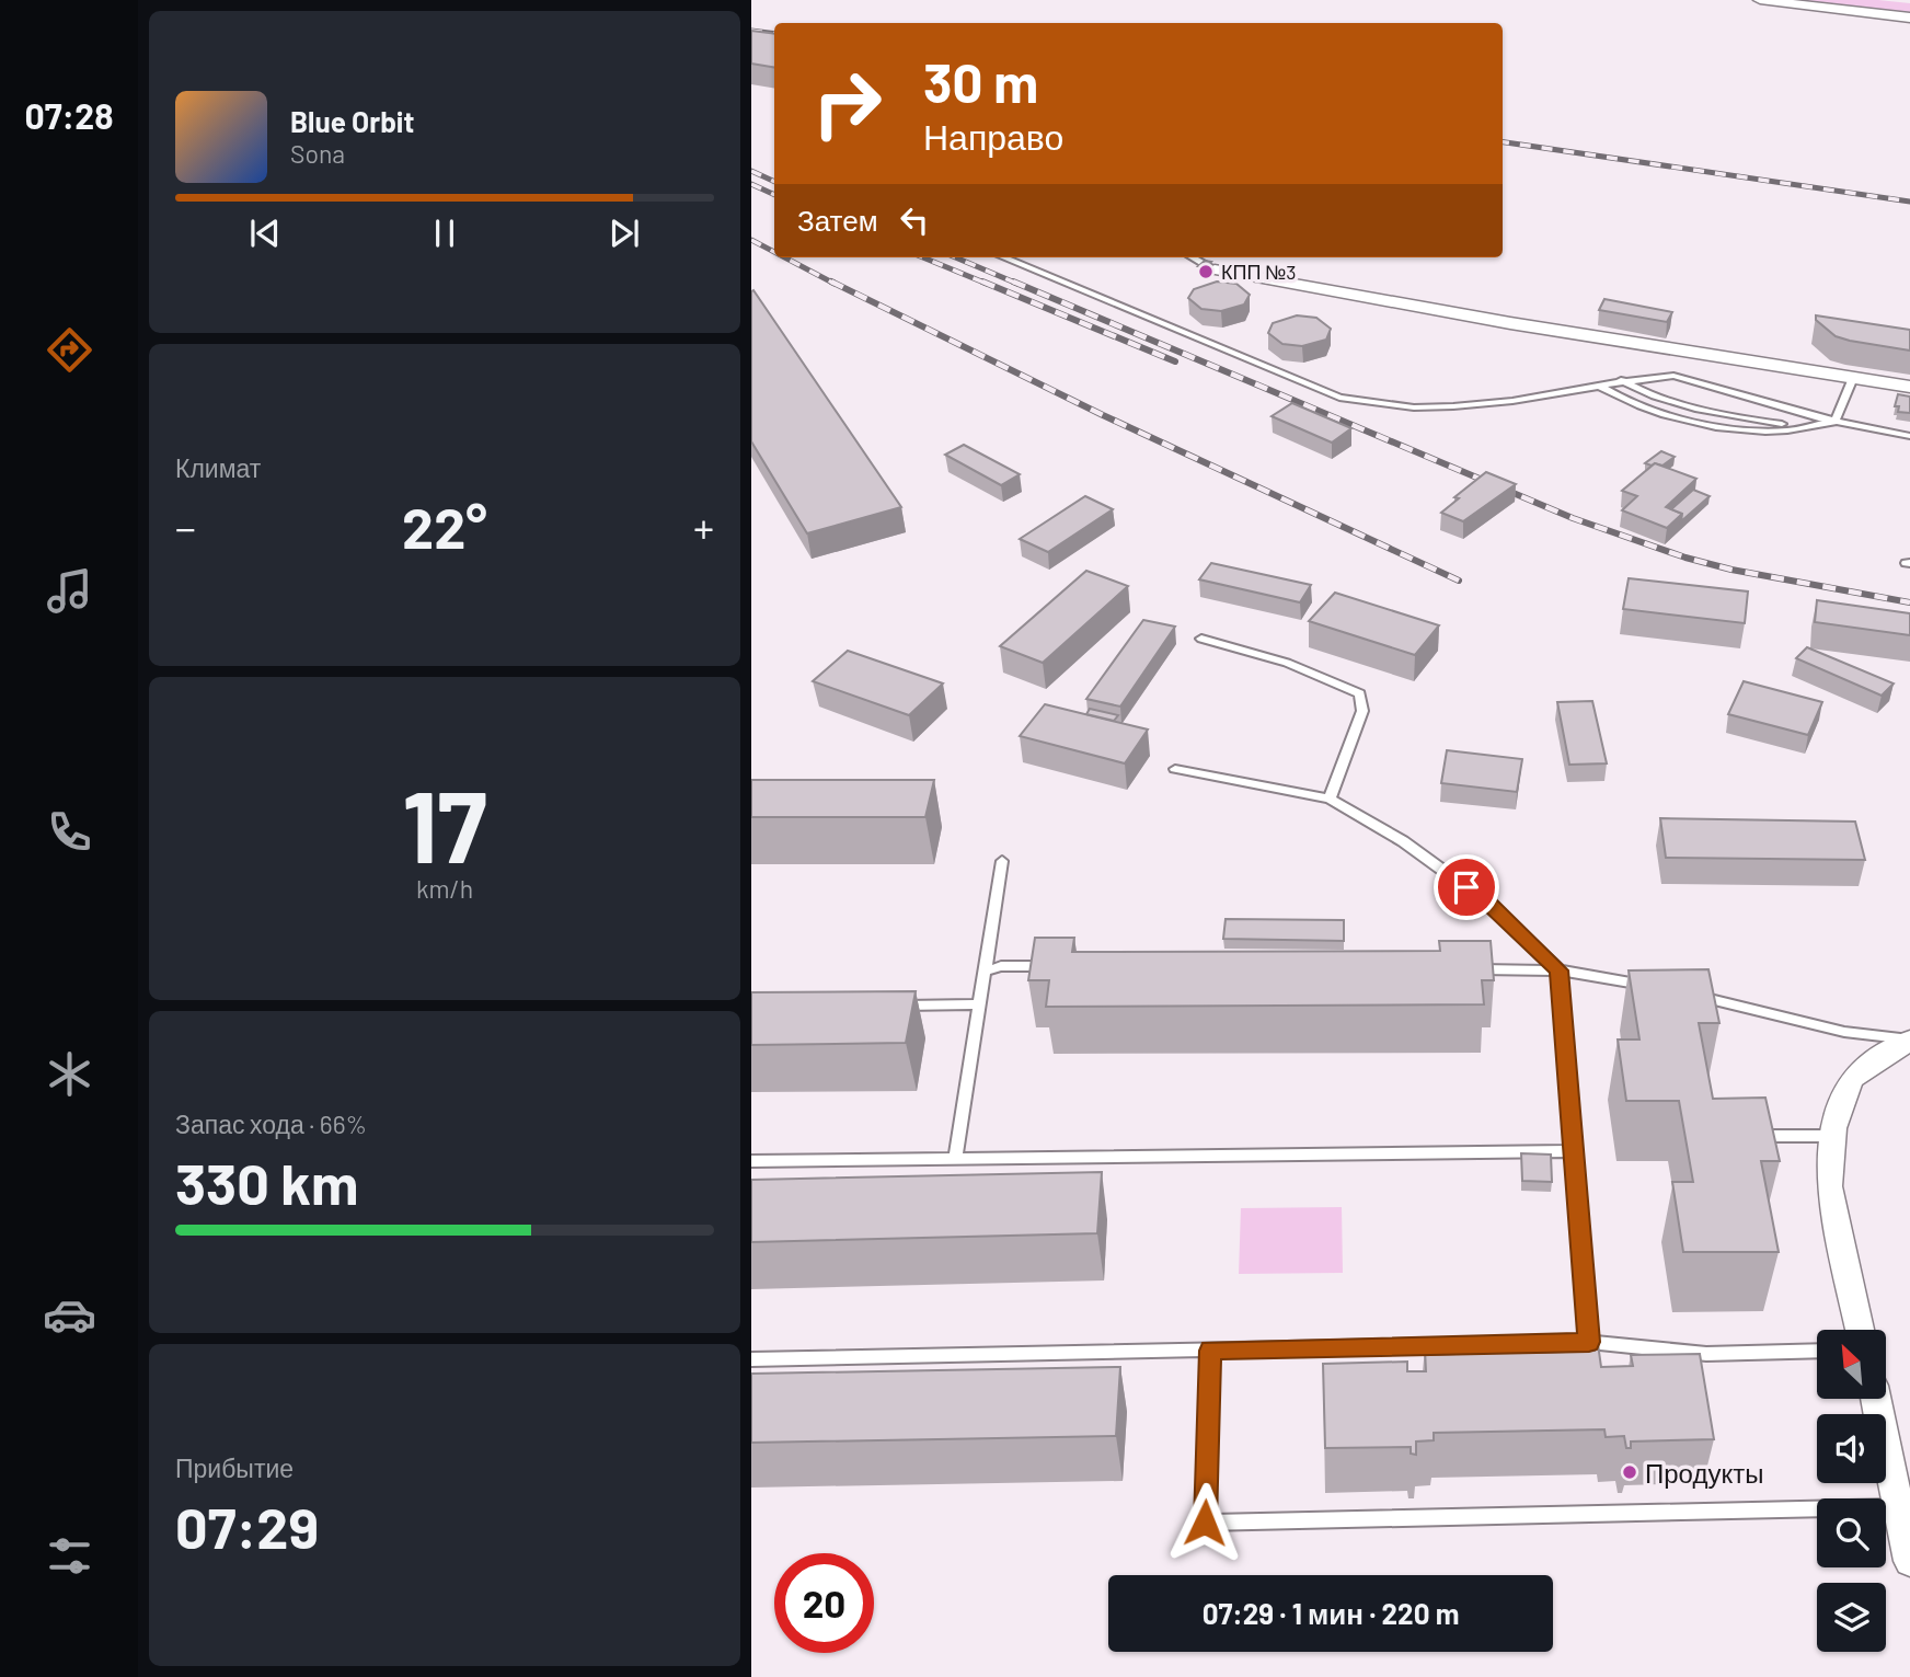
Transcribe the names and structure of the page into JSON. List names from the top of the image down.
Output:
{
  "places": ["КПП №3", "Продукты"],
  "north": "top left",
  "page": {
    "tabs": "07:28",
    "turn": ["30 m", "Направо"],
    "song": ["Blue Orbit", "Sona"],
    "then": "Затем",
    "tile": [
      "Климат",
      ["17", "km/h"],
      ["Запас хода · 66%", "330 km"],
      ["Прибытие", "07:29"]
    ],
    "heat": ["−", "22°", "+"],
    "limit": "20",
    "trip": "07:29 · 1 мин · 220 m"
  }
}
